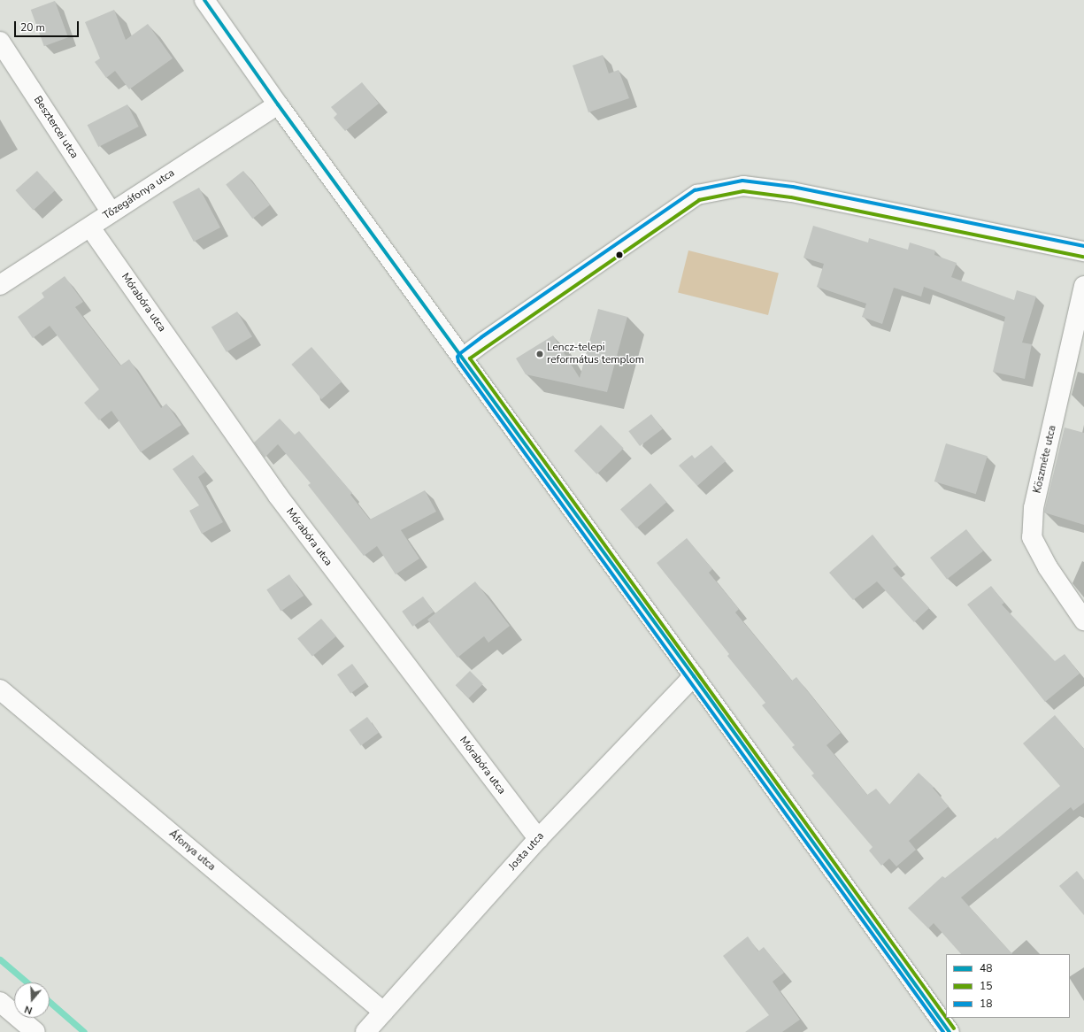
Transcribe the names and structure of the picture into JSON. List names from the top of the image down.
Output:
{
  "streets": {
    "street": [
      "Besztercei utca",
      "Tőzegáfonya utca",
      "Mórabóra utca",
      "Köszméte utca",
      "Áfonya utca",
      "Josta utca"
    ]
  },
  "crossings": [
    ["Besztercei utca", "Tőzegáfonya utca"],
    ["Tőzegáfonya utca", "Mórabóra utca"],
    ["Mórabóra utca", "Josta utca"],
    ["Áfonya utca", "Josta utca"]
  ],
  "places": ["Lencz-telepi református templom"],
  "lines": ["transit line 48", "transit line 18", "transit line 15"],
  "legend": ["48", "15", "18"],
  "scale_bar": "20 m",
  "north": "bottom"
}
